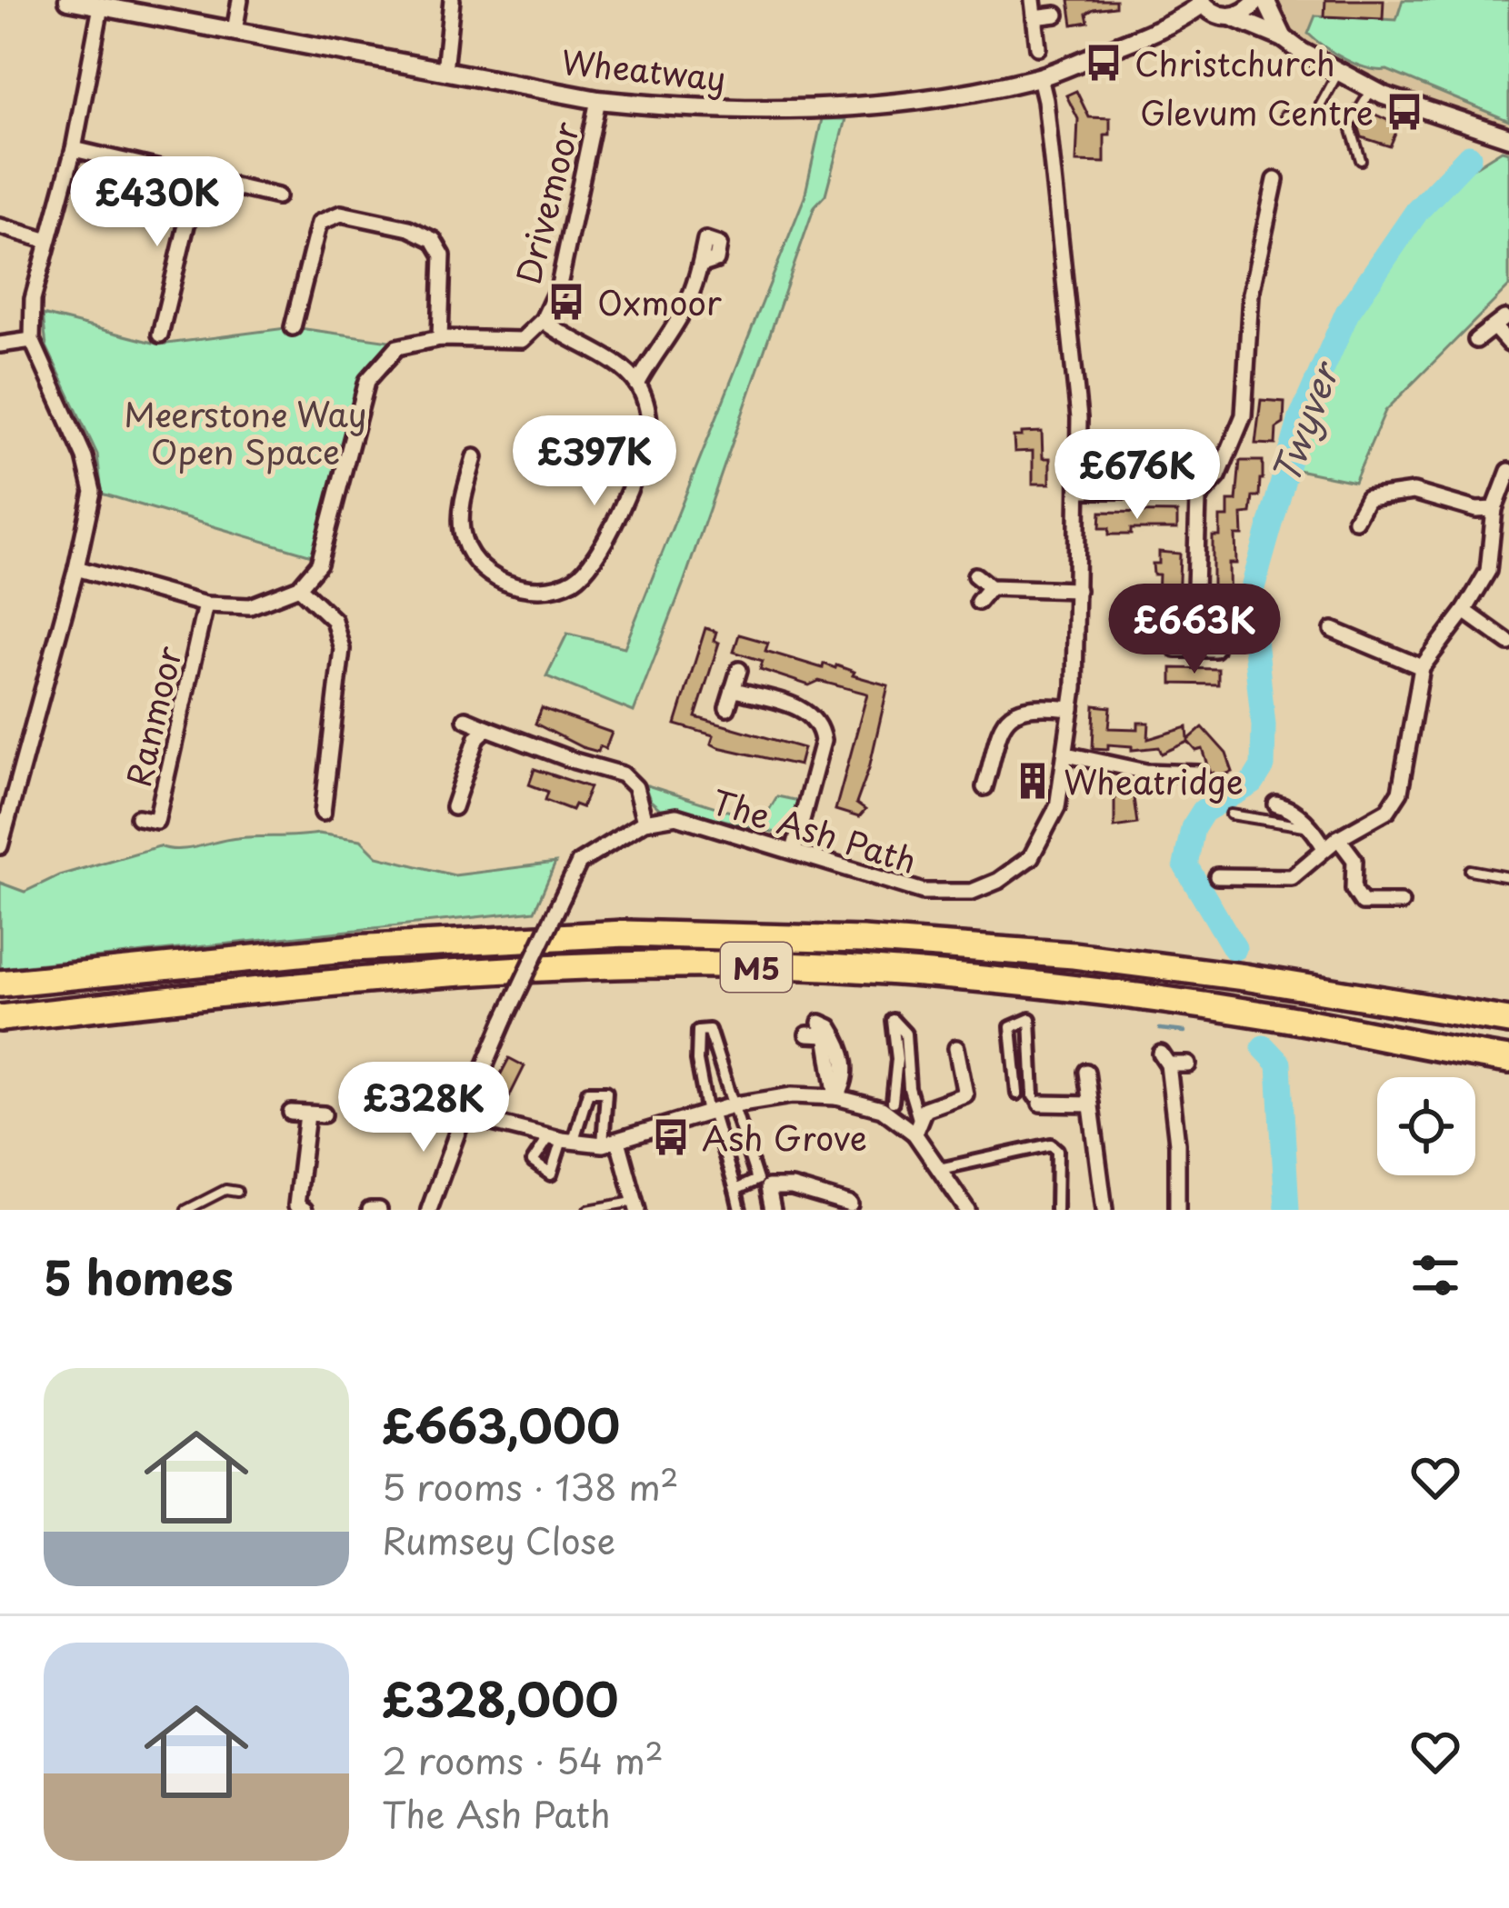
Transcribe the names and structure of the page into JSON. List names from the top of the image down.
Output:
{
  "streets": {
    "highway": ["M5"],
    "street": [
      "Wheatway",
      "Drivemoor",
      "Ranmoor",
      "The Ash Path"
    ]
  },
  "crossings": [
    ["Wheatway", "Drivemoor"],
    ["Wheatway", "The Ash Path"]
  ],
  "water": ["Twyver"],
  "parks": ["Meerstone Way Open Space"],
  "places": {
    "bus stop": [
      "Christchurch",
      "Glevum Centre",
      "Oxmoor",
      "Ash Grove"
    ],
    "building": ["Wheatridge"]
  },
  "page": {
    "price": [
      "£430K",
      "£397K",
      "£676K",
      "£663K",
      "£328K"
    ],
    "heading": "5 homes",
    "list": [
      {
        "name": "£663,000",
        "note": "5 rooms · 138 m² · Rumsey Close"
      },
      {
        "name": "£328,000",
        "note": "2 rooms · 54 m² · The Ash Path"
      }
    ]
  }
}
